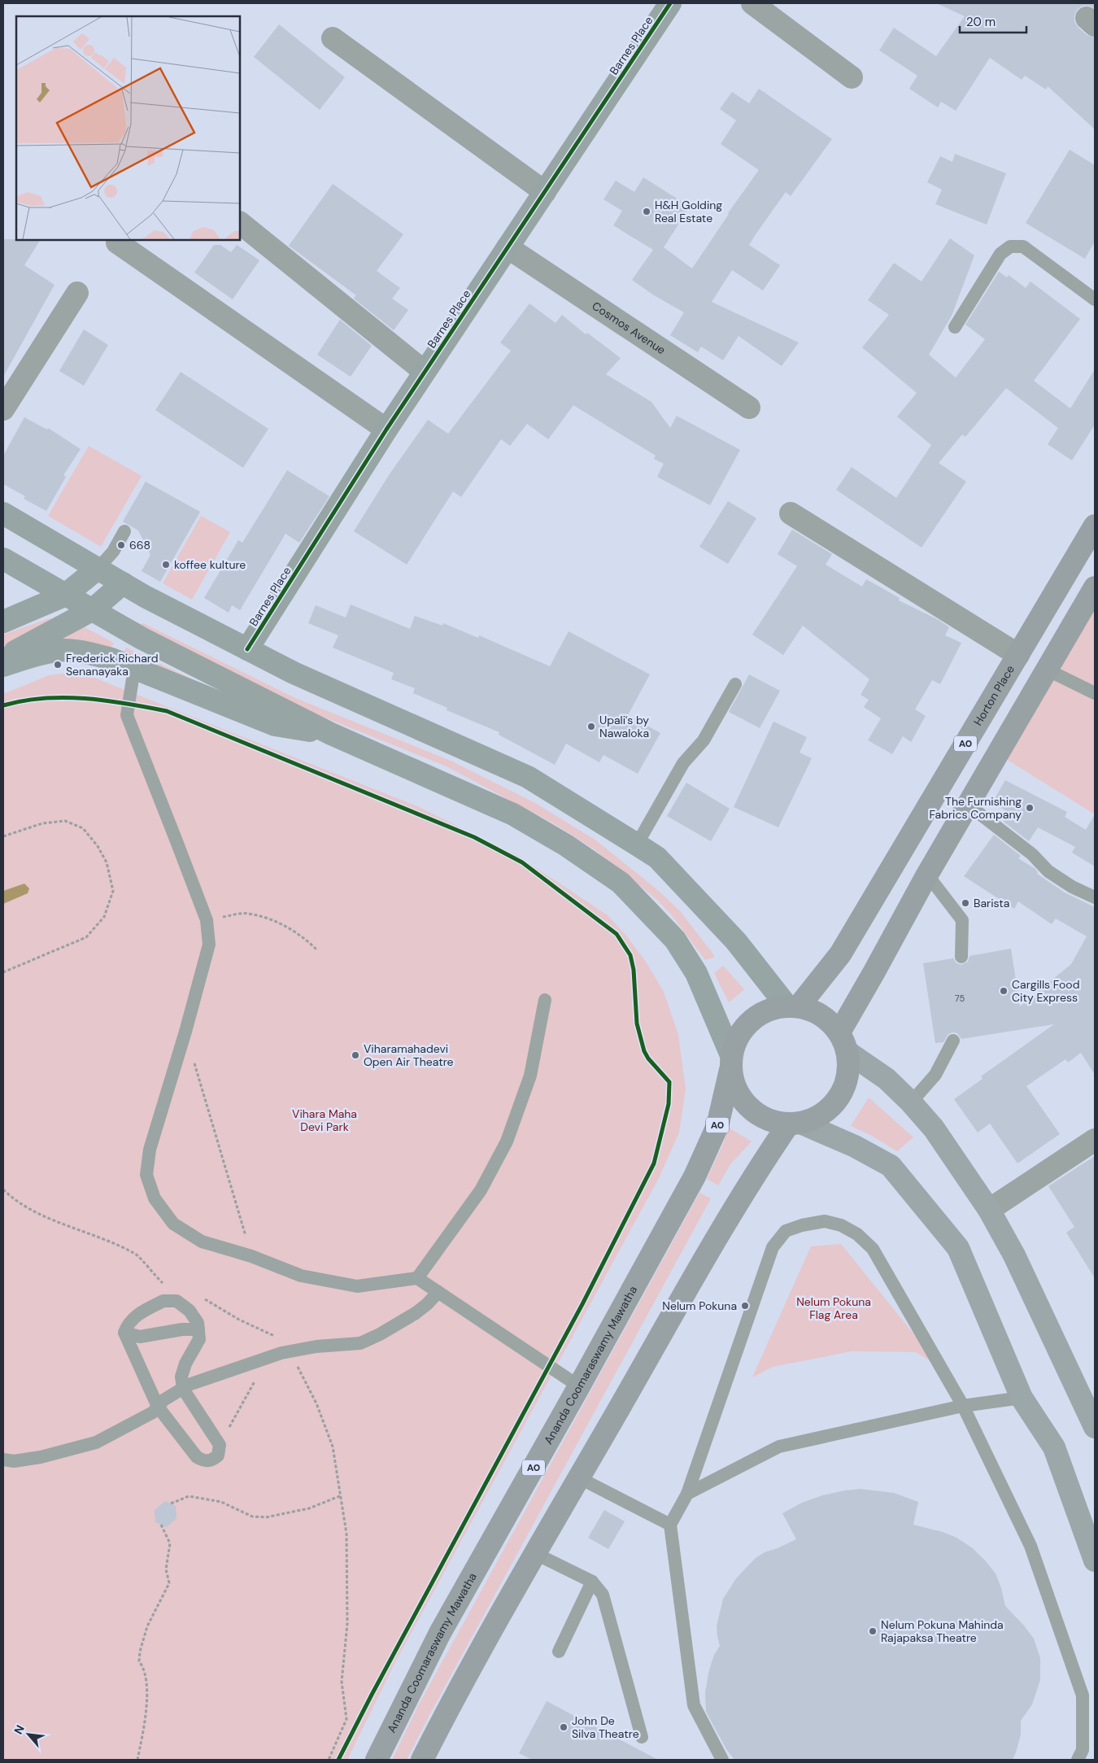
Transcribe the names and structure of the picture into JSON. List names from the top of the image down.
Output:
{
  "streets": {
    "highway": ["Horton Place", "A0", "Ananda Coomaraswamy Mawatha"],
    "main road": ["Barnes Place"],
    "street": ["Cosmos Avenue"]
  },
  "crossings": [
    ["Barnes Place", "Cosmos Avenue"],
    ["Horton Place", "A0"],
    ["Horton Place", "Ananda Coomaraswamy Mawatha"],
    ["A0", "Ananda Coomaraswamy Mawatha"]
  ],
  "parks": ["Vihara Maha Devi Park", "Nelum Pokuna Flag Area"],
  "places": [
    "H&H Golding Real Estate",
    "668",
    "koffee kulture",
    "Frederick Richard Senanayaka",
    "Upali's by Nawaloka",
    "The Furnishing Fabrics Company",
    "Barista",
    "Cargills Food City Express",
    "Viharamahadevi Open Air Theatre",
    "Nelum Pokuna",
    "Nelum Pokuna Mahinda Rajapaksa Theatre",
    "John De Silva Theatre"
  ],
  "house_numbers": ["75"],
  "scale_bar": "20 m",
  "north": "top left"
}
